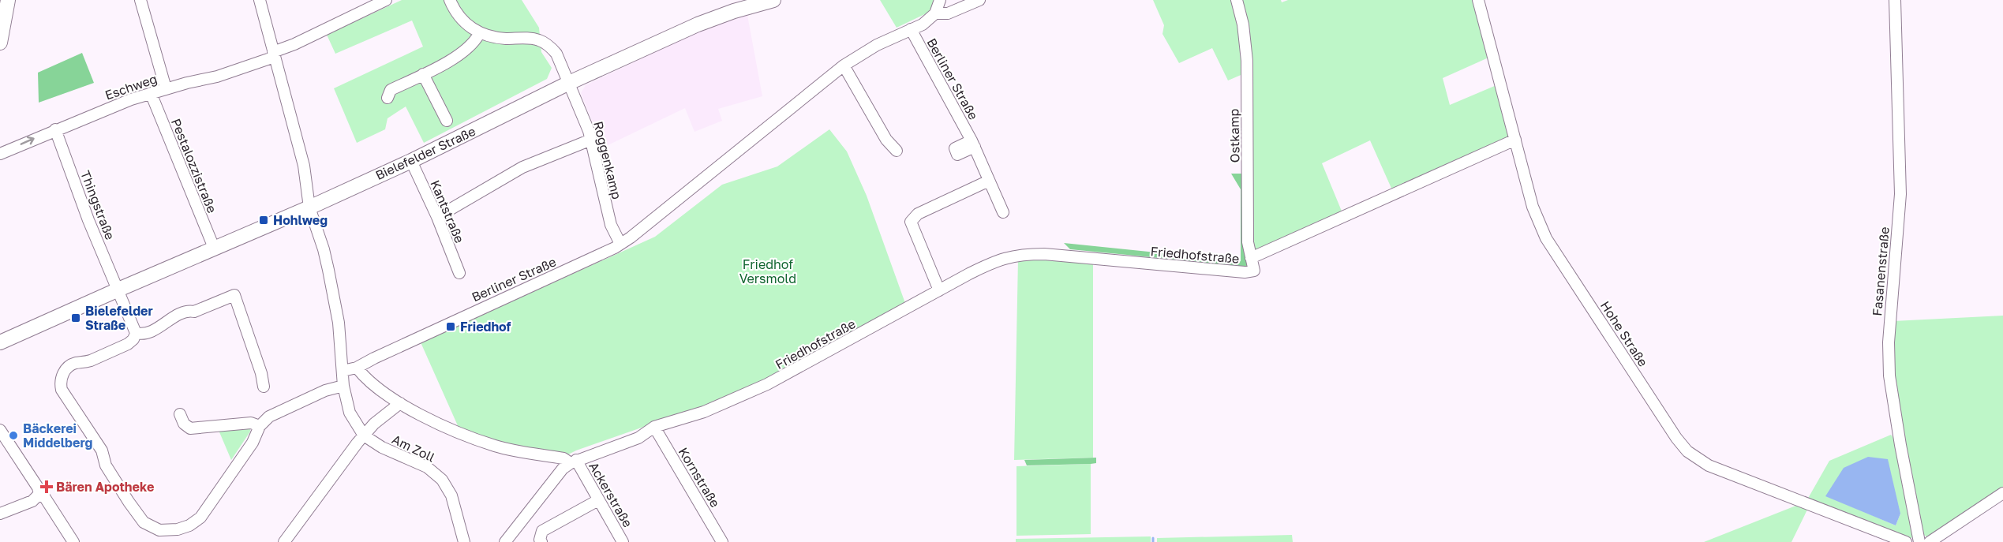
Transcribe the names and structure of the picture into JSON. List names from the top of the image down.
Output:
{
  "streets": {
    "main road": ["Bielefelder Straße"],
    "street": [
      "Berliner Straße",
      "Eschweg",
      "Ostkamp",
      "Roggenkamp",
      "Pestalozzistraße",
      "Thingstraße",
      "Kantstraße",
      "Friedhofstraße",
      "Fasanenstraße",
      "Hohe Straße",
      "Am Zoll",
      "Kornstraße",
      "Ackerstraße"
    ]
  },
  "crossings": [
    ["Berliner Straße", "Roggenkamp"],
    ["Eschweg", "Pestalozzistraße"],
    ["Eschweg", "Thingstraße"],
    ["Ostkamp", "Friedhofstraße"],
    ["Bielefelder Straße", "Roggenkamp"],
    ["Bielefelder Straße", "Pestalozzistraße"],
    ["Bielefelder Straße", "Thingstraße"],
    ["Bielefelder Straße", "Kantstraße"],
    ["Friedhofstraße", "Hohe Straße"],
    ["Friedhofstraße", "Kornstraße"],
    ["Friedhofstraße", "Ackerstraße"]
  ],
  "parks": ["Friedhof Versmold"],
  "places": {
    "transit": ["Hohlweg", "Bielefelder Straße", "Friedhof"],
    "other": ["Bäckerei Middelberg"],
    "health": ["Bären Apotheke"]
  }
}
